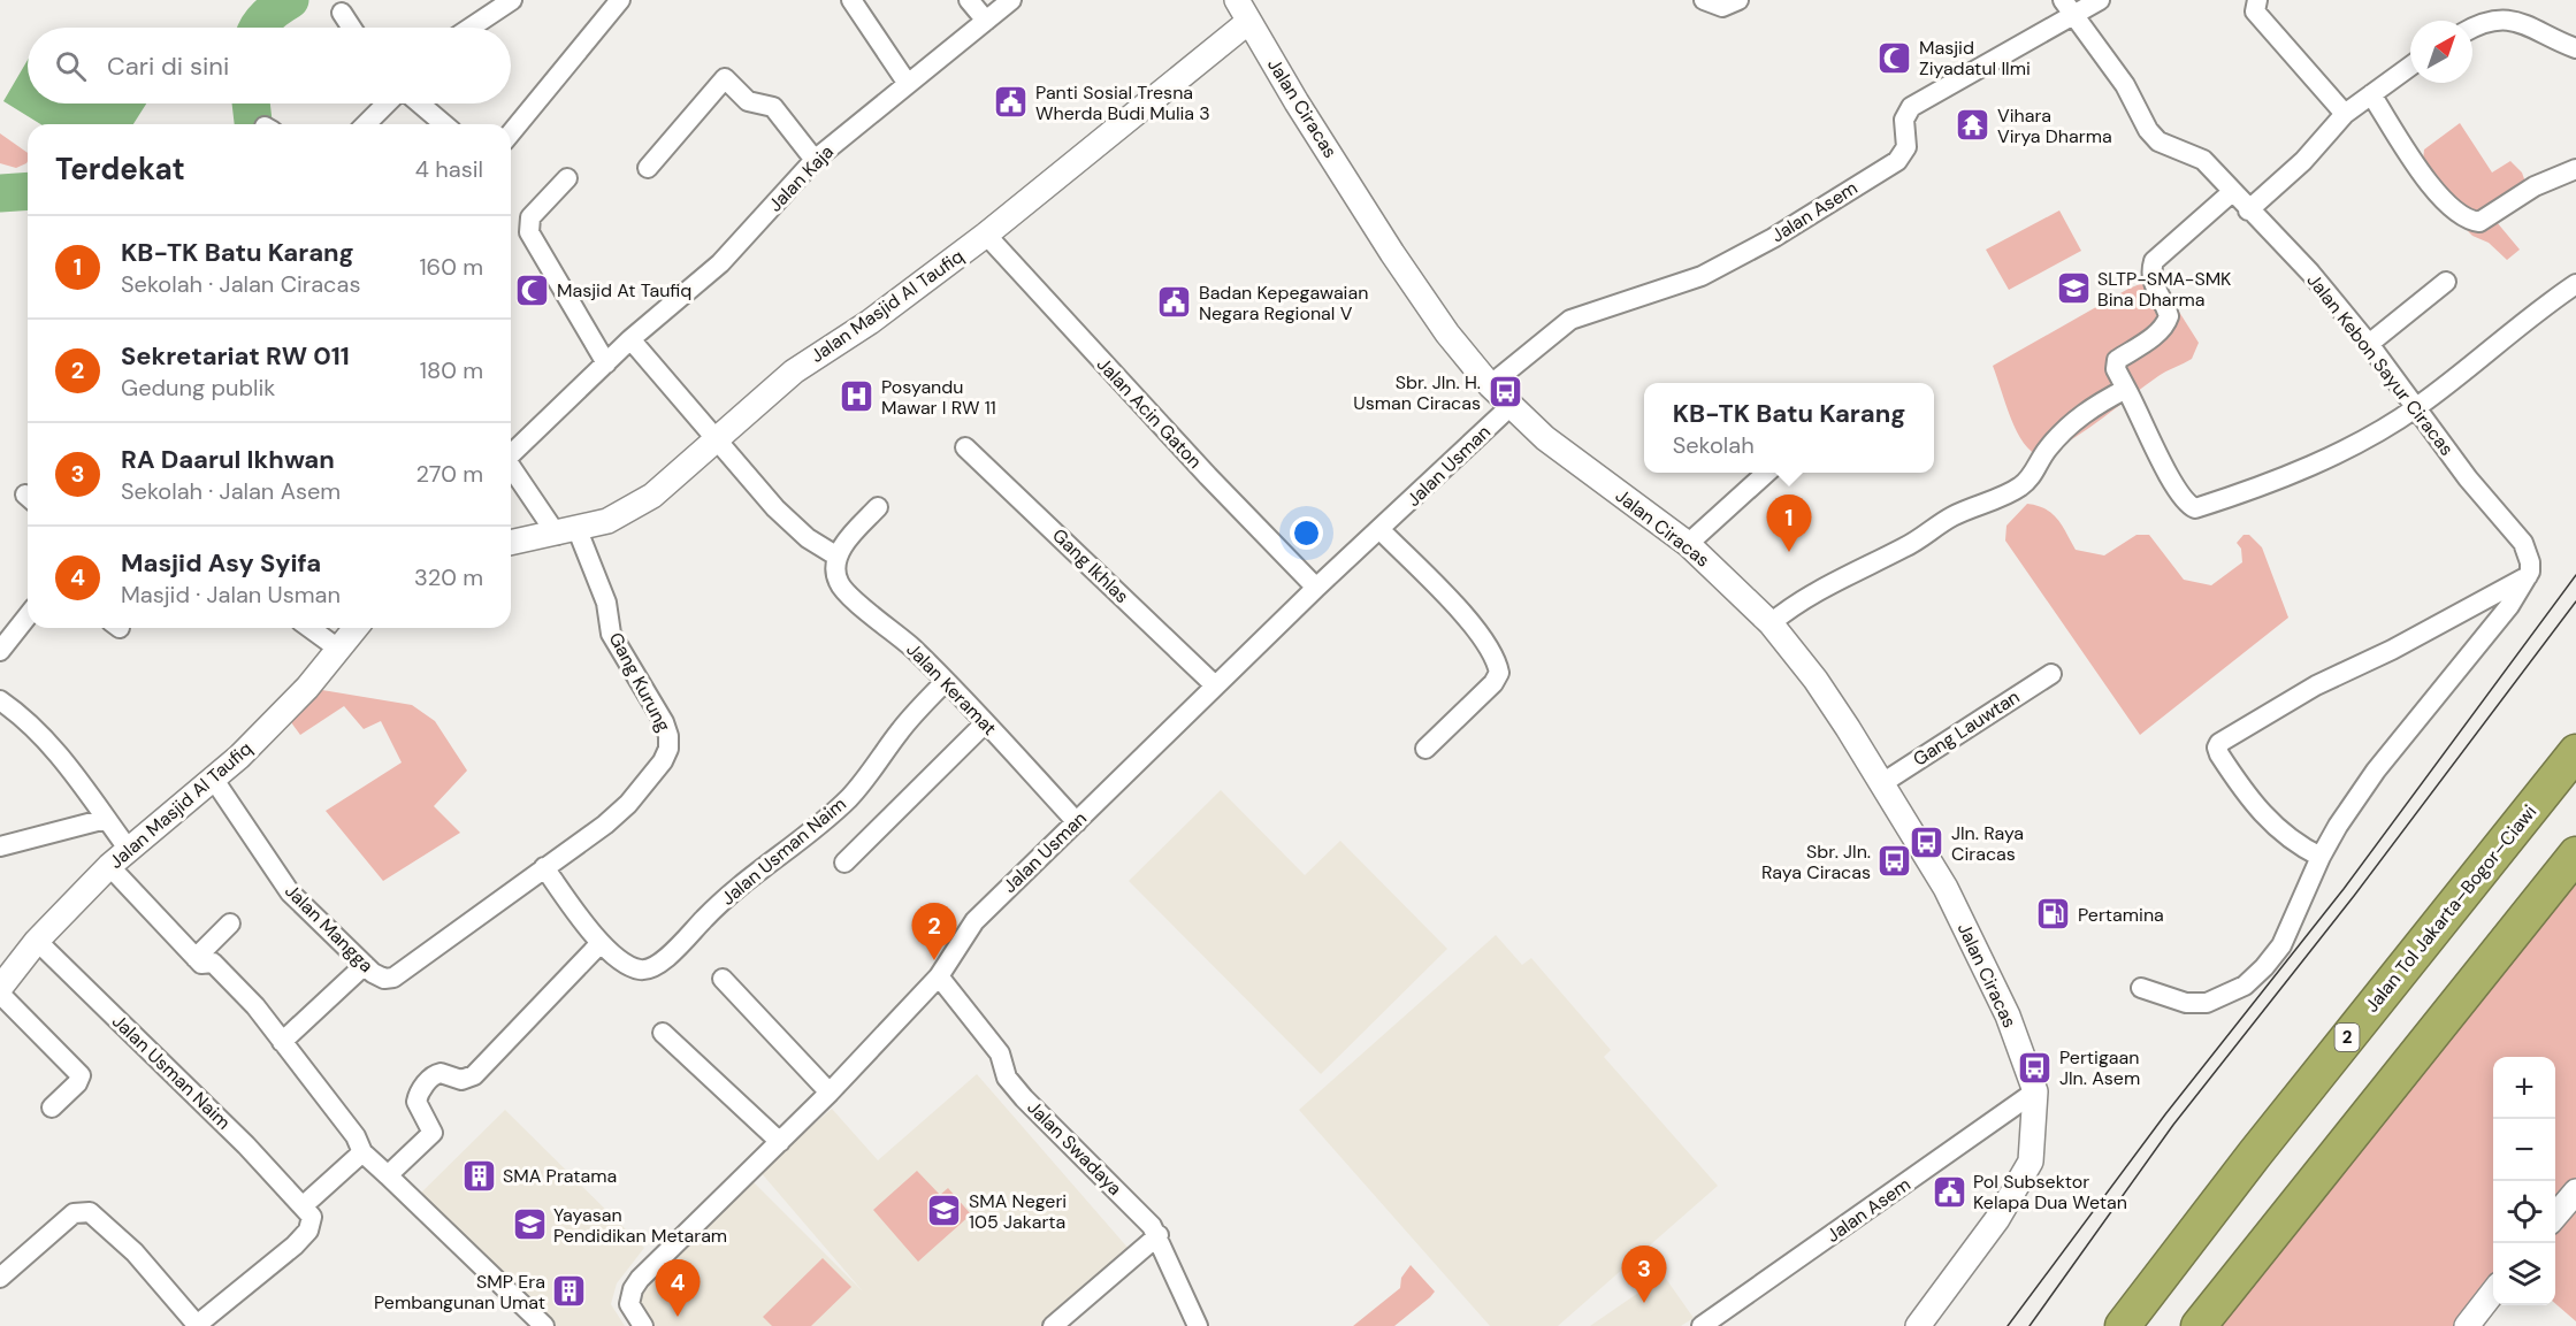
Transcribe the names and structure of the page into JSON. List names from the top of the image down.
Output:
{
  "streets": {
    "highway": ["Jalan Tol Jakarta–Bogor–Ciawi", "2"],
    "street": [
      "Jalan Ciracas",
      "Jalan Kaja",
      "Jalan Asem",
      "Jalan Masjid Al Taufiq",
      "Jalan Kebon Sayur Ciracas",
      "Jalan Acin Gaton",
      "Jalan Usman",
      "Gang Ikhlas",
      "Gang Kurung",
      "Jalan Keramat",
      "Gang Lauwtan",
      "Jalan Usman Naim",
      "Jalan Mangga",
      "Jalan Swadaya"
    ]
  },
  "crossings": [
    ["Jalan Ciracas", "Jalan Asem"],
    ["Jalan Ciracas", "Jalan Masjid Al Taufiq"],
    ["Jalan Ciracas", "Jalan Usman"],
    ["Jalan Ciracas", "Gang Lauwtan"],
    ["Jalan Asem", "Jalan Kebon Sayur Ciracas"],
    ["Jalan Masjid Al Taufiq", "Jalan Acin Gaton"],
    ["Jalan Masjid Al Taufiq", "Gang Kurung"],
    ["Jalan Masjid Al Taufiq", "Jalan Usman Naim"],
    ["Jalan Masjid Al Taufiq", "Jalan Mangga"],
    ["Jalan Acin Gaton", "Jalan Usman"],
    ["Jalan Usman", "Gang Ikhlas"],
    ["Jalan Usman", "Jalan Keramat"],
    ["Jalan Usman", "Jalan Swadaya"],
    ["Gang Kurung", "Jalan Usman Naim"],
    ["Gang Kurung", "Jalan Mangga"],
    ["Jalan Keramat", "Jalan Usman Naim"],
    ["Jalan Usman Naim", "Jalan Mangga"]
  ],
  "places": {
    "mosque": ["Masjid Ziyadatul Ilmi", "Masjid At Taufiq"],
    "public building": ["Panti Sosial Tresna Wherda Budi Mulia 3", "Badan Kepegawaian Negara Regional V", "Pol Subsektor Kelapa Dua Wetan"],
    "temple": ["Vihara Virya Dharma"],
    "school or university": ["SLTP-SMA-SMK Bina Dharma", "SMA Negeri 105 Jakarta", "Yayasan Pendidikan Metaram"],
    "bus stop": [
      "Sbr. Jln. H. Usman Ciracas",
      "Jln. Raya Ciracas",
      "Sbr. Jln. Raya Ciracas",
      "Pertigaan Jln. Asem"
    ],
    "hospital": ["Posyandu Mawar I RW 11"],
    "fuel station": ["Pertamina"],
    "building": ["SMA Pratama", "SMP Era Pembangunan Umat"]
  },
  "north": "top right",
  "page": {
    "search": "Cari di sini",
    "heading": ["Terdekat", "4 hasil"],
    "list": [
      {
        "mark": "1",
        "name": "KB-TK Batu Karang",
        "note": "Sekolah · Jalan Ciracas",
        "value": "160 m"
      },
      {
        "mark": "2",
        "name": "Sekretariat RW 011",
        "note": "Gedung publik",
        "value": "180 m"
      },
      {
        "mark": "3",
        "name": "RA Daarul Ikhwan",
        "note": "Sekolah · Jalan Asem",
        "value": "270 m"
      },
      {
        "mark": "4",
        "name": "Masjid Asy Syifa",
        "note": "Masjid · Jalan Usman",
        "value": "320 m"
      }
    ],
    "popup": ["KB-TK Batu Karang", "Sekolah"],
    "pins": [
      "1",
      "2",
      "3",
      "4"
    ],
    "map_buttons": ["+", "−"]
  }
}
